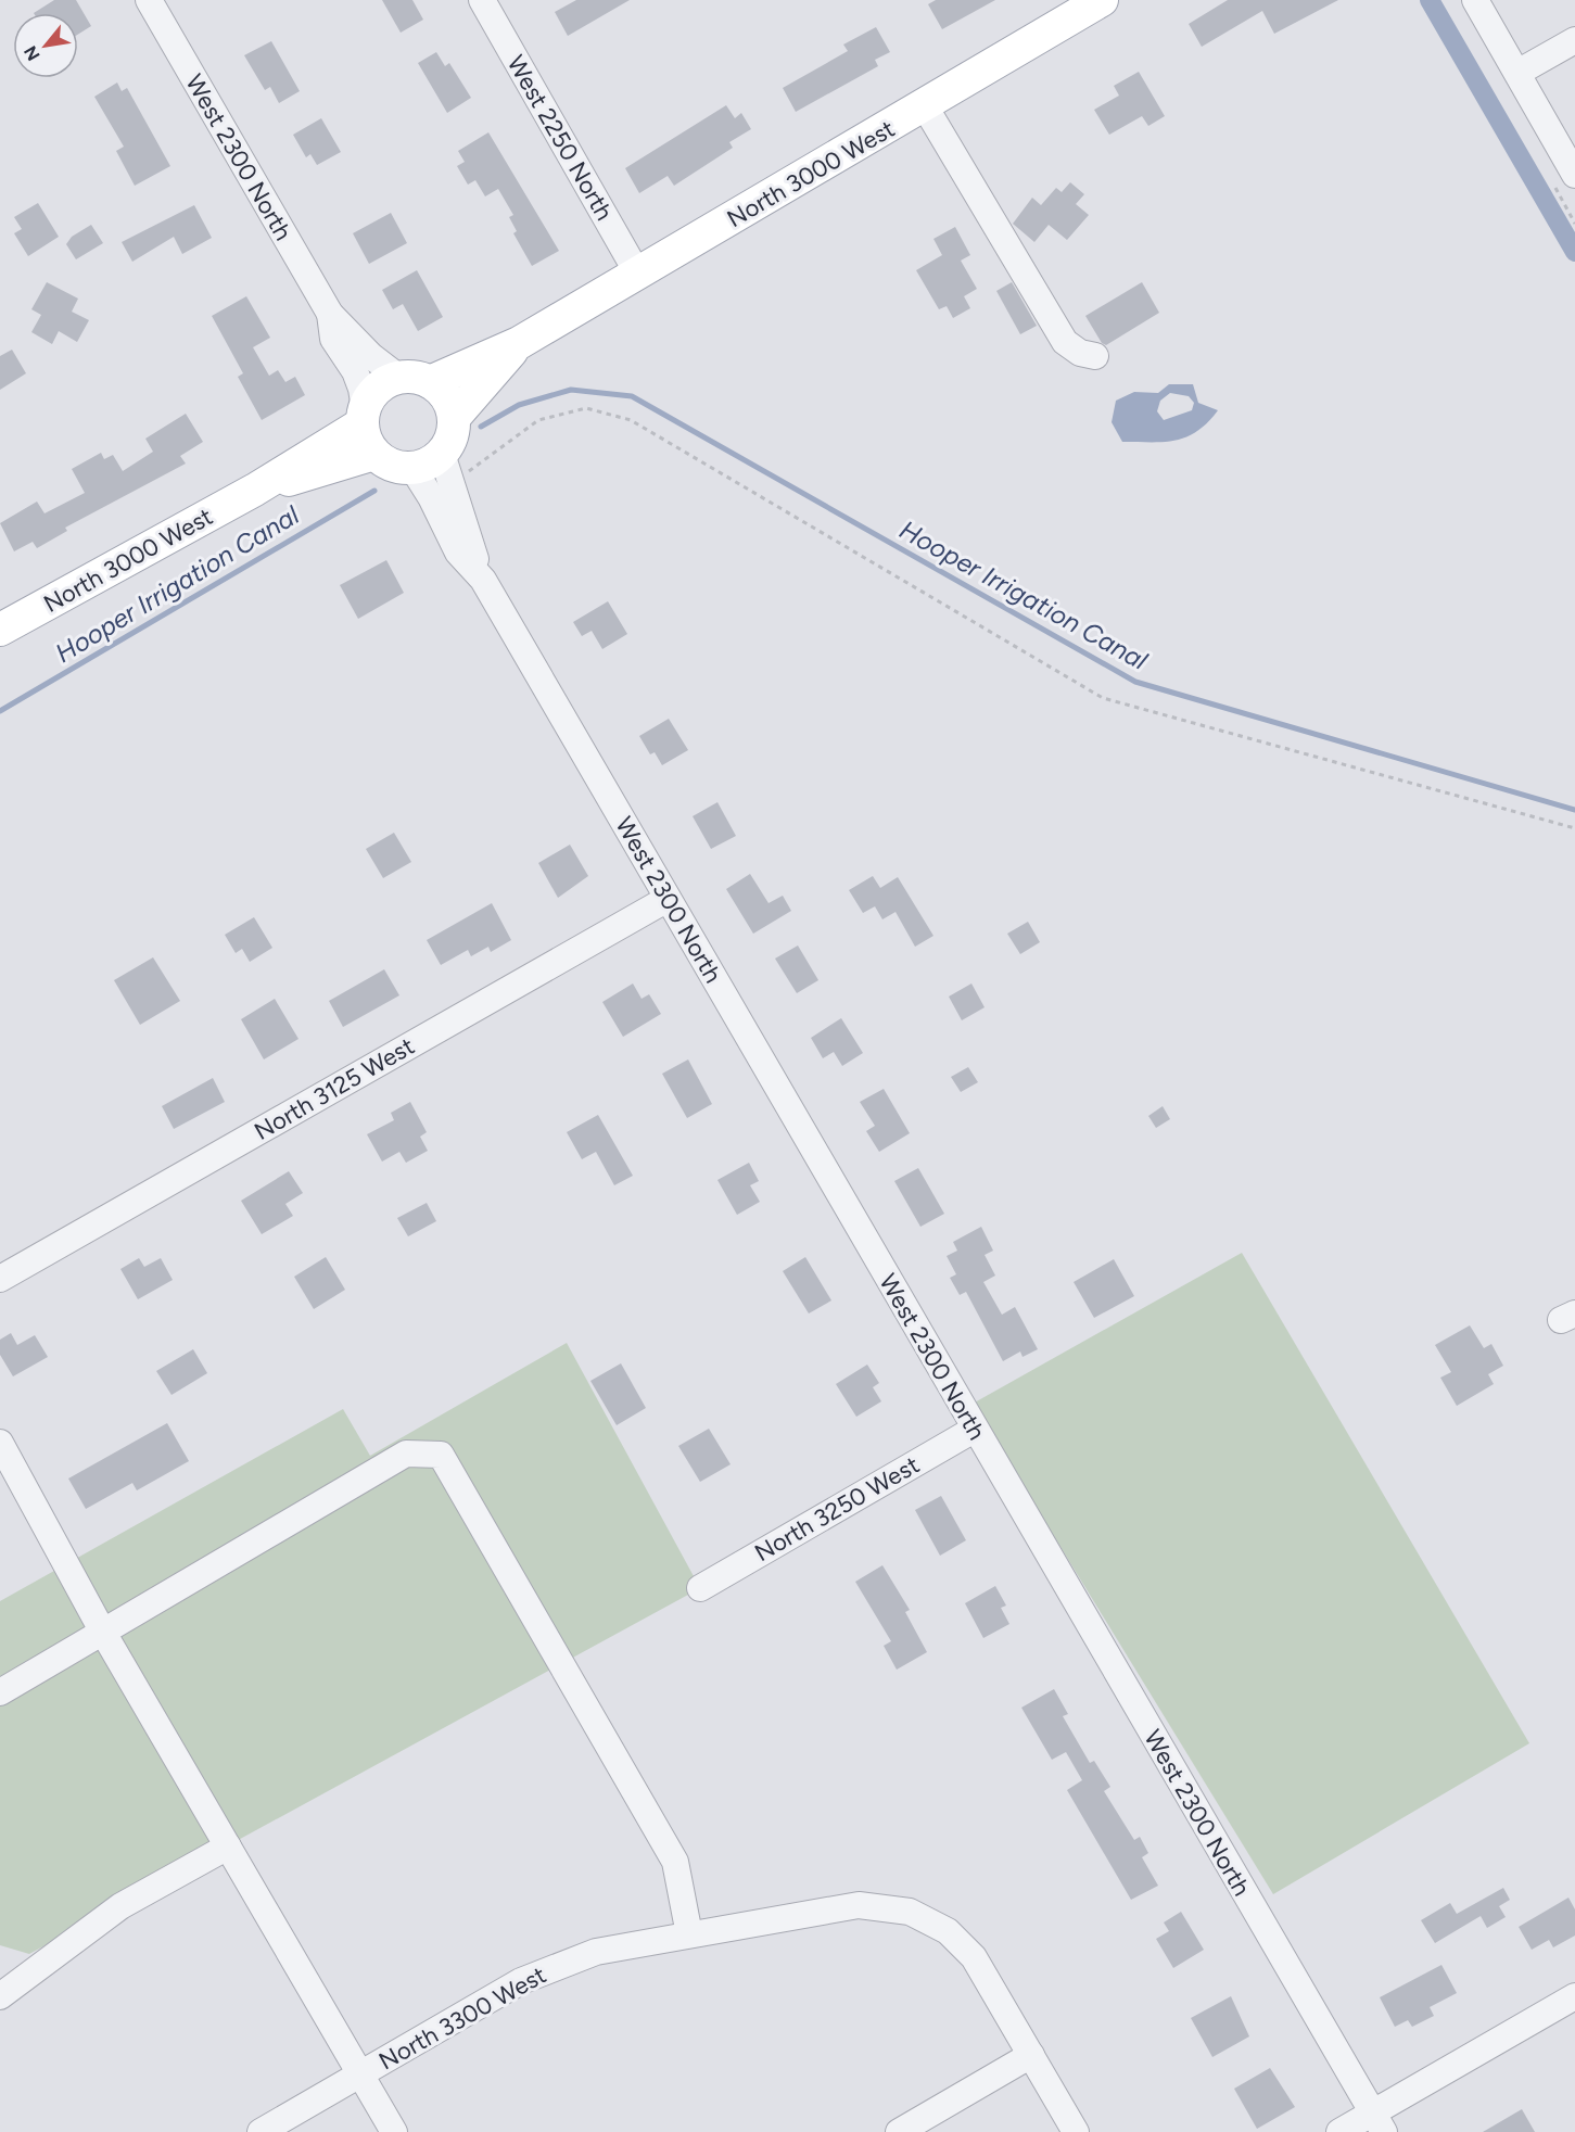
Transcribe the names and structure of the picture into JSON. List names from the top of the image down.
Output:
{
  "streets": {
    "main road": ["North 3000 West"],
    "street": [
      "West 2250 North",
      "West 2300 North",
      "North 3125 West",
      "North 3250 West",
      "North 3300 West"
    ]
  },
  "crossings": [
    ["West 2250 North", "North 3000 West"],
    ["West 2300 North", "North 3000 West"],
    ["West 2300 North", "North 3125 West"],
    ["West 2300 North", "North 3250 West"]
  ],
  "water": ["Hooper Irrigation Canal"],
  "north": "bottom left"
}
